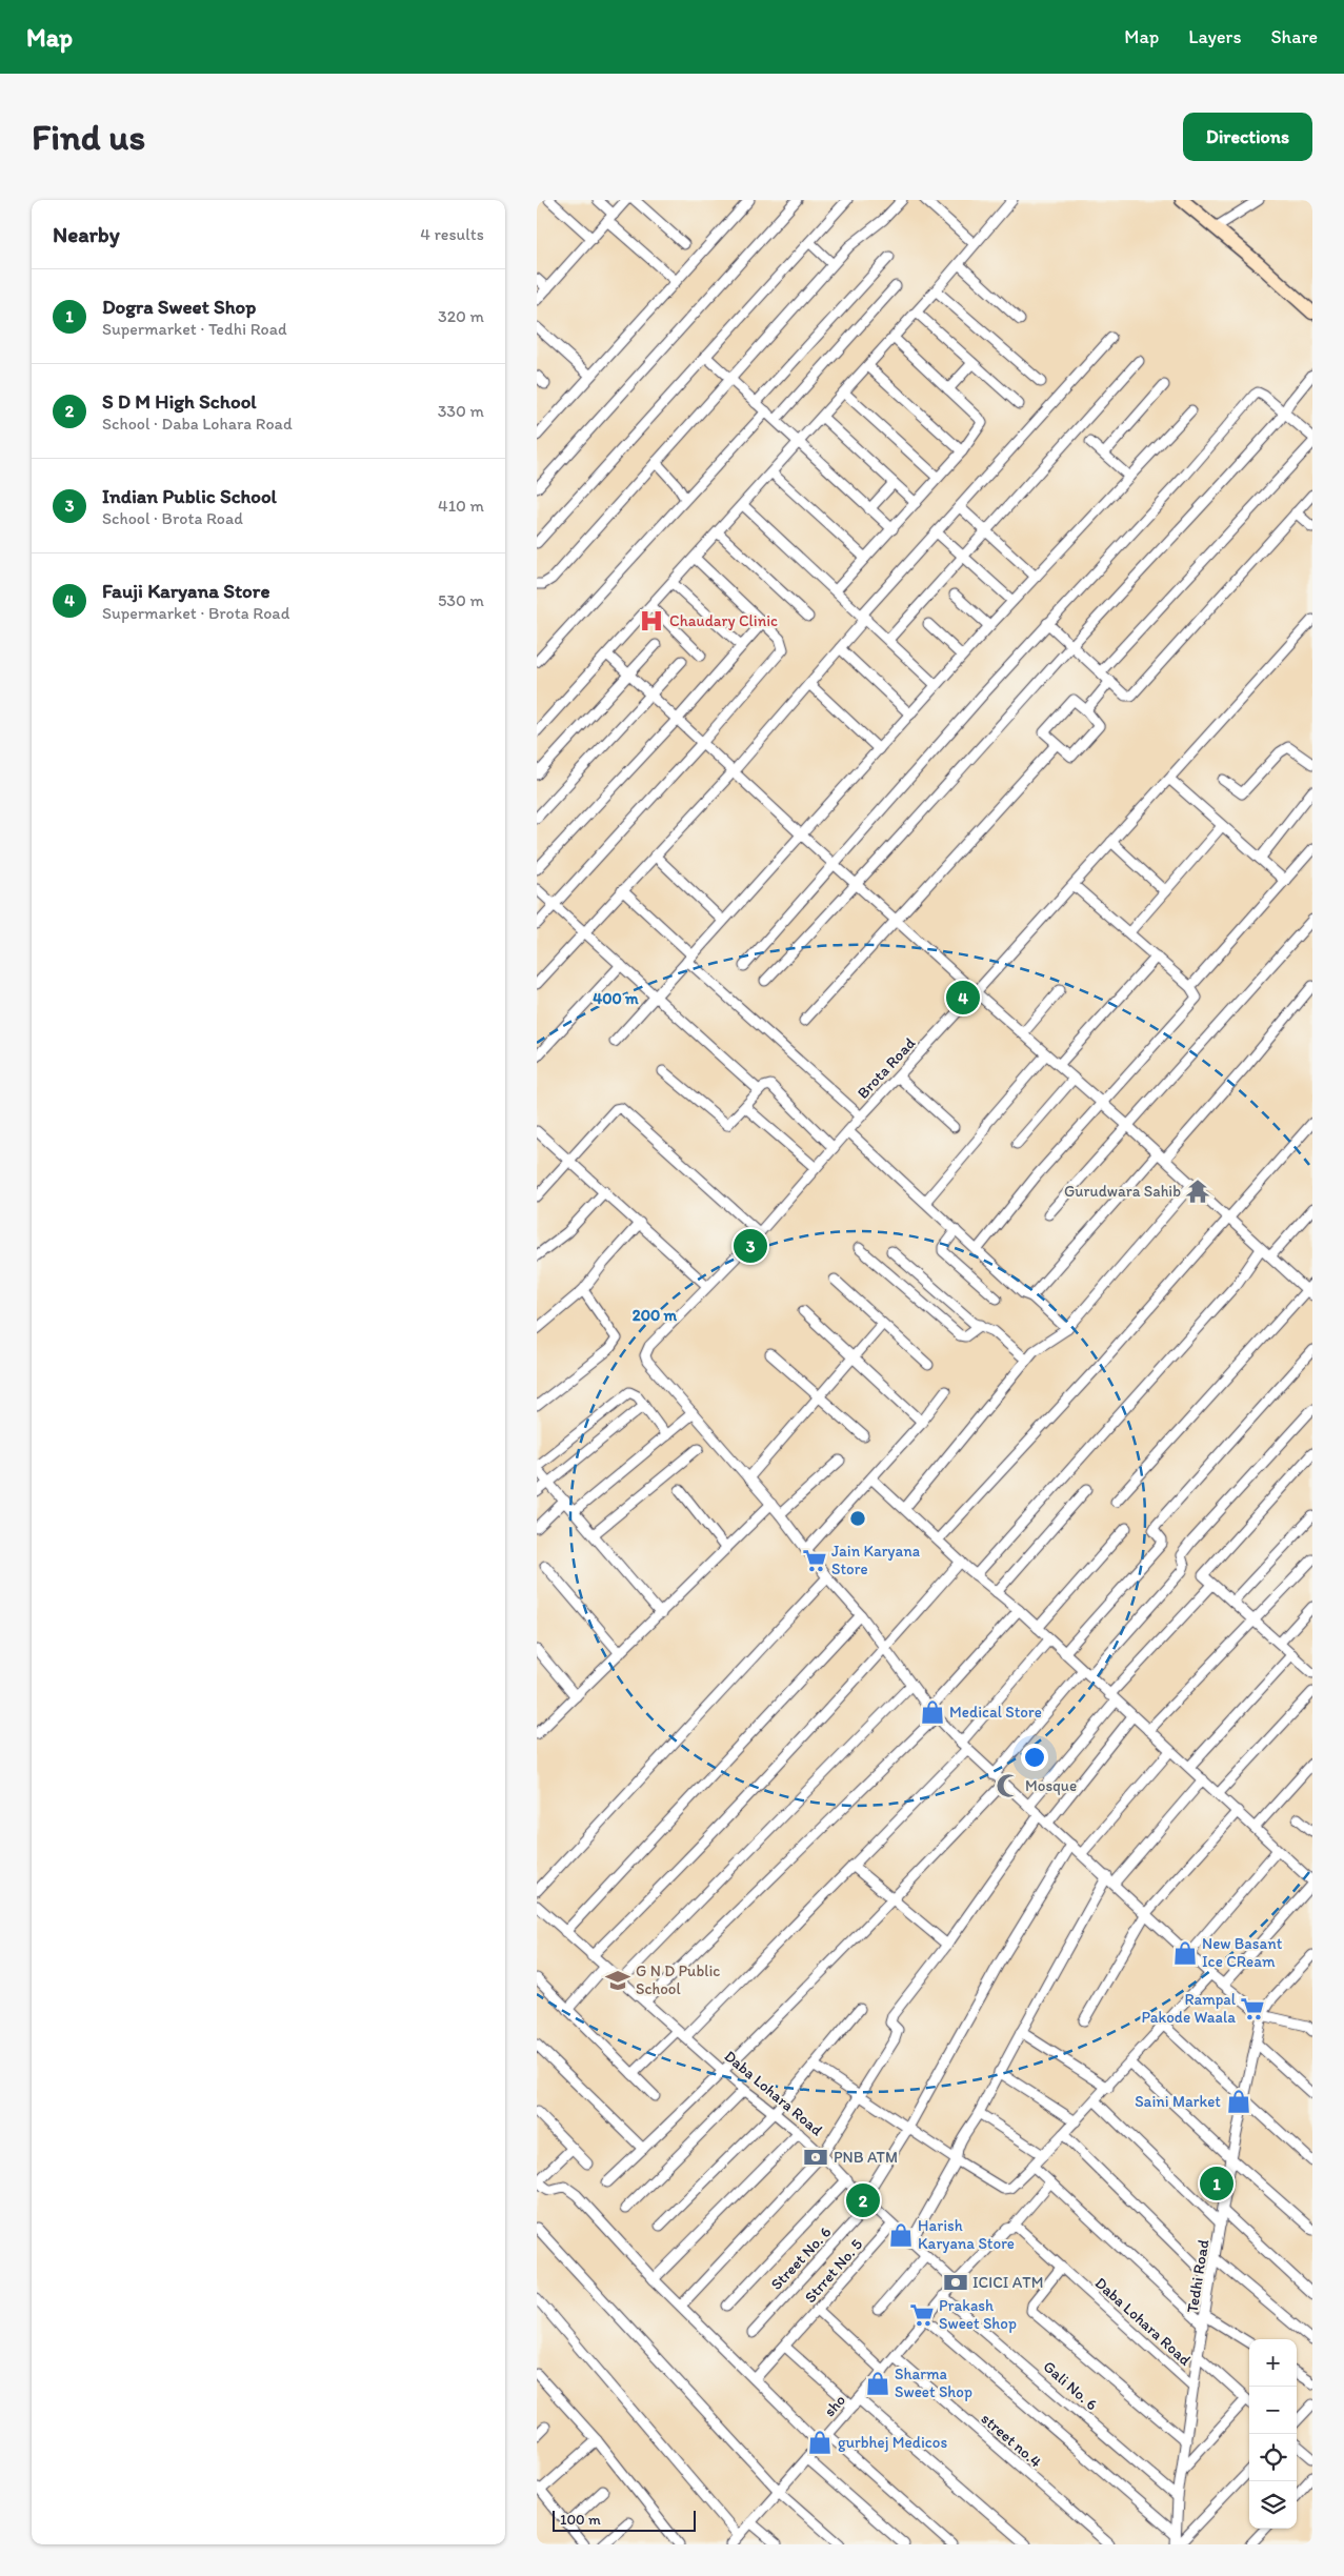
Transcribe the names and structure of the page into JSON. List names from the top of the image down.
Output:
{
  "streets": {
    "street": [
      "Brota Road",
      "Daba Lohara Road",
      "Street No. 6",
      "Strret No. 5",
      "Tedhi Road",
      "Gali No. 6",
      "sho",
      "street no.4"
    ]
  },
  "crossings": [
    ["Brota Road", "Street No. 6"],
    ["Brota Road", "Tedhi Road"],
    ["Daba Lohara Road", "Street No. 6"],
    ["Daba Lohara Road", "Strret No. 5"],
    ["Daba Lohara Road", "Tedhi Road"],
    ["Daba Lohara Road", "sho"],
    ["Tedhi Road", "Gali No. 6"],
    ["Gali No. 6", "sho"],
    ["sho", "street no.4"]
  ],
  "places": {
    "hospital": ["Chaudary Clinic"],
    "temple": ["Gurudwara Sahib"],
    "supermarket": ["Jain Karyana Store", "Rampal Pakode Waala", "Prakash Sweet Shop"],
    "shop": [
      "Medical Store",
      "New Basant Ice CReam",
      "Saini Market",
      "Harish Karyana Store",
      "Sharma Sweet Shop",
      "gurbhej Medicos"
    ],
    "mosque": ["Mosque"],
    "school or university": ["G N D Public School"],
    "bank": ["PNB ATM", "ICICI ATM"]
  },
  "scale_bar": "100 m",
  "page": {
    "header": "Map",
    "nav": ["Map", "Layers", "Share"],
    "buttons": "Directions",
    "title": "Find us",
    "heading": ["Nearby", "4 results"],
    "list": [
      {
        "mark": "1",
        "name": "Dogra Sweet Shop",
        "note": "Supermarket · Tedhi Road",
        "value": "320 m"
      },
      {
        "mark": "2",
        "name": "S D M High School",
        "note": "School · Daba Lohara Road",
        "value": "330 m"
      },
      {
        "mark": "3",
        "name": "Indian Public School",
        "note": "School · Brota Road",
        "value": "410 m"
      },
      {
        "mark": "4",
        "name": "Fauji Karyana Store",
        "note": "Supermarket · Brota Road",
        "value": "530 m"
      }
    ],
    "pins": [
      "4",
      "3",
      "1",
      "2"
    ],
    "map_buttons": ["+", "−"],
    "scale": "100 m"
  },
  "rings": ["400 m", "200 m"]
}
